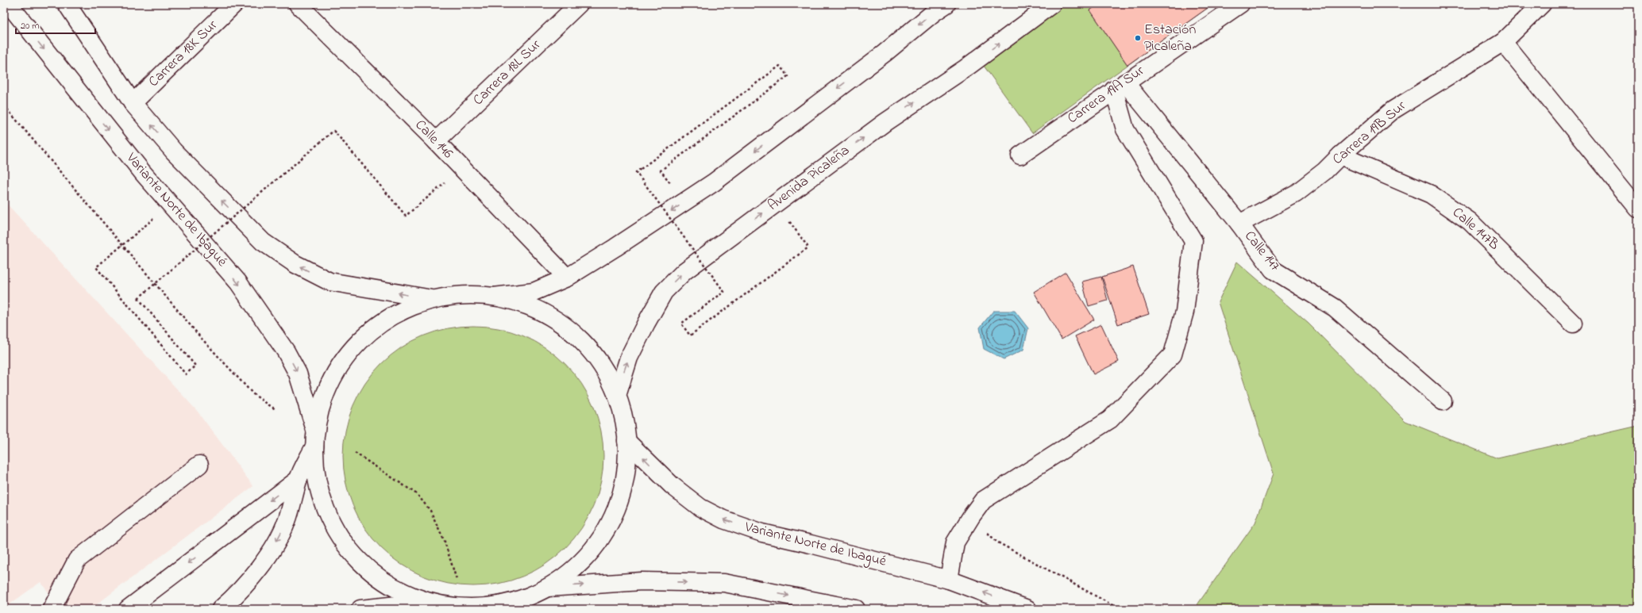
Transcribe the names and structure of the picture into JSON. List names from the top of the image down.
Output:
{
  "streets": {
    "main road": [
      "Carrera 18K Sur",
      "Carrera 18L Sur",
      "Carrera 19A Sur",
      "Carrera 19B Sur",
      "Calle 146",
      "Avenida Picaleña",
      "Variante Norte de Ibagué",
      "Calle 147B",
      "Calle 147"
    ]
  },
  "crossings": [
    ["Carrera 18L Sur", "Calle 146"],
    ["Carrera 19A Sur", "Calle 147"],
    ["Carrera 19B Sur", "Calle 147B"],
    ["Carrera 19B Sur", "Calle 147"]
  ],
  "places": ["Estación Picaleña"],
  "scale_bar": "20 m"
}
